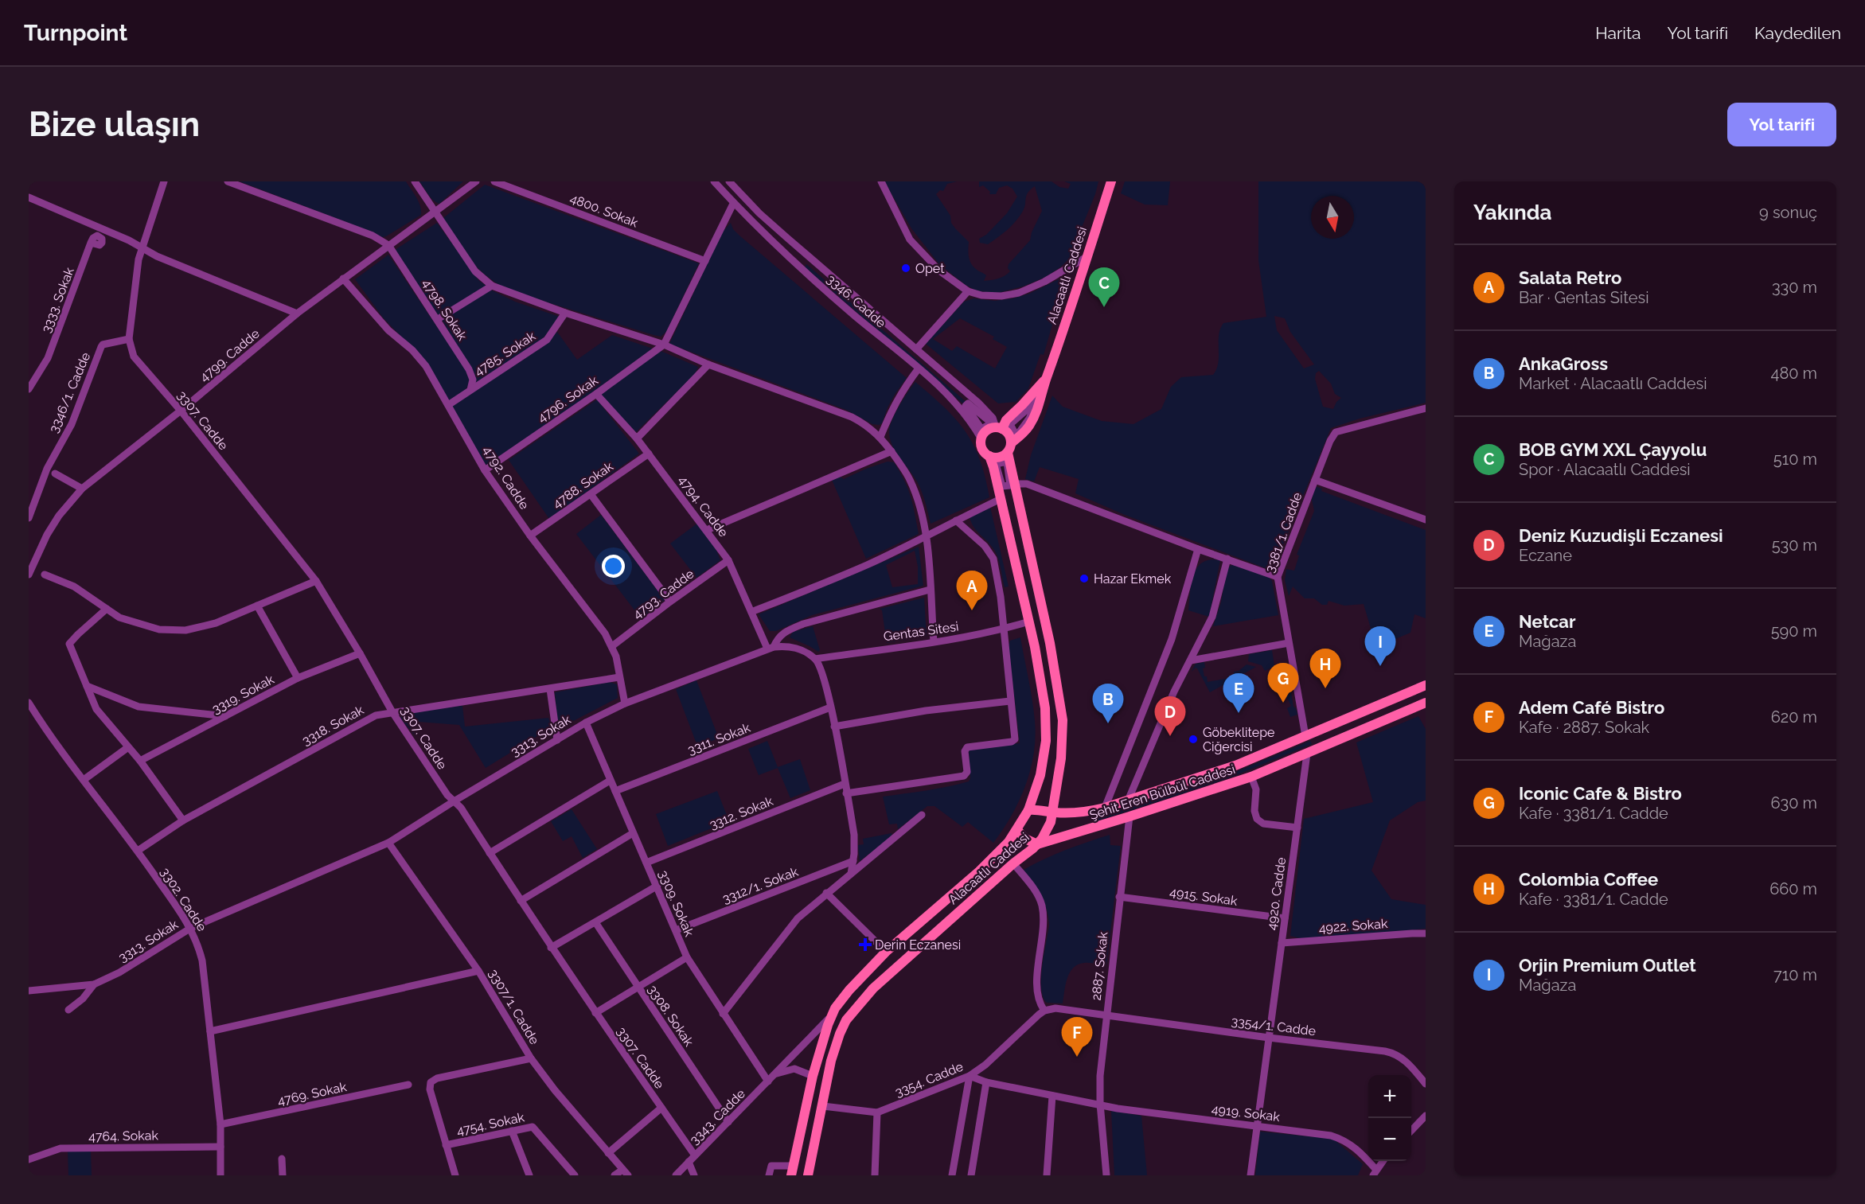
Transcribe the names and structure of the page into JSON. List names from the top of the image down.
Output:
{
  "streets": {
    "main road": ["Alacaatlı Caddesi", "Şehit Eren Bülbül Caddesi"],
    "street": [
      "4800. Sokak",
      "3333. Sokak",
      "3346. Cadde",
      "4798. Sokak",
      "4785. Sokak",
      "4799. Cadde",
      "3346/1. Cadde",
      "4796. Sokak",
      "3307. Cadde",
      "4792. Cadde",
      "4788. Sokak",
      "4794. Cadde",
      "3381/1. Cadde",
      "4793. Cadde",
      "Gentas Sitesi",
      "3319. Sokak",
      "3318. Sokak",
      "3313. Sokak",
      "3311. Sokak",
      "3312. Sokak",
      "3312/1. Sokak",
      "4920. Cadde",
      "4915. Sokak",
      "3302. Cadde",
      "3309. Sokak",
      "4922. Sokak",
      "2887. Sokak",
      "3307/1. Cadde",
      "3308. Sokak",
      "3354/1. Cadde",
      "3354. Cadde",
      "4769. Sokak",
      "4919. Sokak",
      "3343. Cadde",
      "4754. Sokak",
      "4764. Sokak"
    ]
  },
  "crossings": [
    ["Alacaatlı Caddesi", "3346. Cadde"],
    ["Alacaatlı Caddesi", "Gentas Sitesi"],
    ["Alacaatlı Caddesi", "Şehit Eren Bülbül Caddesi"],
    ["Alacaatlı Caddesi", "3354. Cadde"],
    ["Alacaatlı Caddesi", "3343. Cadde"],
    ["4798. Sokak", "4785. Sokak"],
    ["4798. Sokak", "4799. Cadde"],
    ["4785. Sokak", "4792. Cadde"],
    ["4799. Cadde", "3307. Cadde"],
    ["4799. Cadde", "4792. Cadde"],
    ["3346/1. Cadde", "3307. Cadde"],
    ["4796. Sokak", "4792. Cadde"],
    ["4796. Sokak", "4794. Cadde"],
    ["3307. Cadde", "3319. Sokak"],
    ["3307. Cadde", "3318. Sokak"],
    ["3307. Cadde", "3313. Sokak"],
    ["3307. Cadde", "3343. Cadde"],
    ["4792. Cadde", "4788. Sokak"],
    ["4792. Cadde", "4793. Cadde"],
    ["4792. Cadde", "3318. Sokak"],
    ["4792. Cadde", "3313. Sokak"],
    ["4788. Sokak", "4794. Cadde"],
    ["4794. Cadde", "4793. Cadde"],
    ["4794. Cadde", "3313. Sokak"],
    ["3381/1. Cadde", "Şehit Eren Bülbül Caddesi"],
    ["Gentas Sitesi", "3313. Sokak"],
    ["3318. Sokak", "3302. Cadde"],
    ["3313. Sokak", "3302. Cadde"],
    ["3313. Sokak", "3309. Sokak"],
    ["3313. Sokak", "3307/1. Cadde"],
    ["3311. Sokak", "3309. Sokak"],
    ["Şehit Eren Bülbül Caddesi", "4920. Cadde"],
    ["Şehit Eren Bülbül Caddesi", "2887. Sokak"],
    ["3312. Sokak", "3309. Sokak"],
    ["3312/1. Sokak", "3309. Sokak"],
    ["4920. Cadde", "4915. Sokak"],
    ["4920. Cadde", "4922. Sokak"],
    ["4920. Cadde", "3354/1. Cadde"],
    ["4920. Cadde", "4919. Sokak"],
    ["4915. Sokak", "2887. Sokak"],
    ["3302. Cadde", "4769. Sokak"],
    ["3302. Cadde", "4764. Sokak"],
    ["3309. Sokak", "3343. Cadde"],
    ["2887. Sokak", "3354/1. Cadde"],
    ["2887. Sokak", "4919. Sokak"],
    ["3308. Sokak", "3343. Cadde"],
    ["3354. Cadde", "4919. Sokak"]
  ],
  "places": {
    "other": ["Opet", "Hazar Ekmek", "Göbeklitepe Ciğercisi"],
    "health": ["Derin Eczanesi"]
  },
  "north": "bottom",
  "page": {
    "header": "Turnpoint",
    "nav": ["Harita", "Yol tarifi", "Kaydedilen"],
    "buttons": "Yol tarifi",
    "title": "Bize ulaşın",
    "heading": ["Yakında", "9 sonuç"],
    "list": [
      {
        "mark": "A",
        "name": "Salata Retro",
        "note": "Bar · Gentas Sitesi",
        "value": "330 m"
      },
      {
        "mark": "B",
        "name": "AnkaGross",
        "note": "Market · Alacaatlı Caddesi",
        "value": "480 m"
      },
      {
        "mark": "C",
        "name": "BOB GYM XXL Çayyolu",
        "note": "Spor · Alacaatlı Caddesi",
        "value": "510 m"
      },
      {
        "mark": "D",
        "name": "Deniz Kuzudişli Eczanesi",
        "note": "Eczane",
        "value": "530 m"
      },
      {
        "mark": "E",
        "name": "Netcar",
        "note": "Mağaza",
        "value": "590 m"
      },
      {
        "mark": "F",
        "name": "Adem Café Bistro",
        "note": "Kafe · 2887. Sokak",
        "value": "620 m"
      },
      {
        "mark": "G",
        "name": "Iconic Cafe & Bistro",
        "note": "Kafe · 3381/1. Cadde",
        "value": "630 m"
      },
      {
        "mark": "H",
        "name": "Colombia Coffee",
        "note": "Kafe · 3381/1. Cadde",
        "value": "660 m"
      },
      {
        "mark": "I",
        "name": "Orjin Premium Outlet",
        "note": "Mağaza",
        "value": "710 m"
      }
    ],
    "pins": [
      "C",
      "A",
      "I",
      "H",
      "G",
      "E",
      "B",
      "D",
      "F"
    ],
    "map_buttons": ["+", "−"]
  }
}
